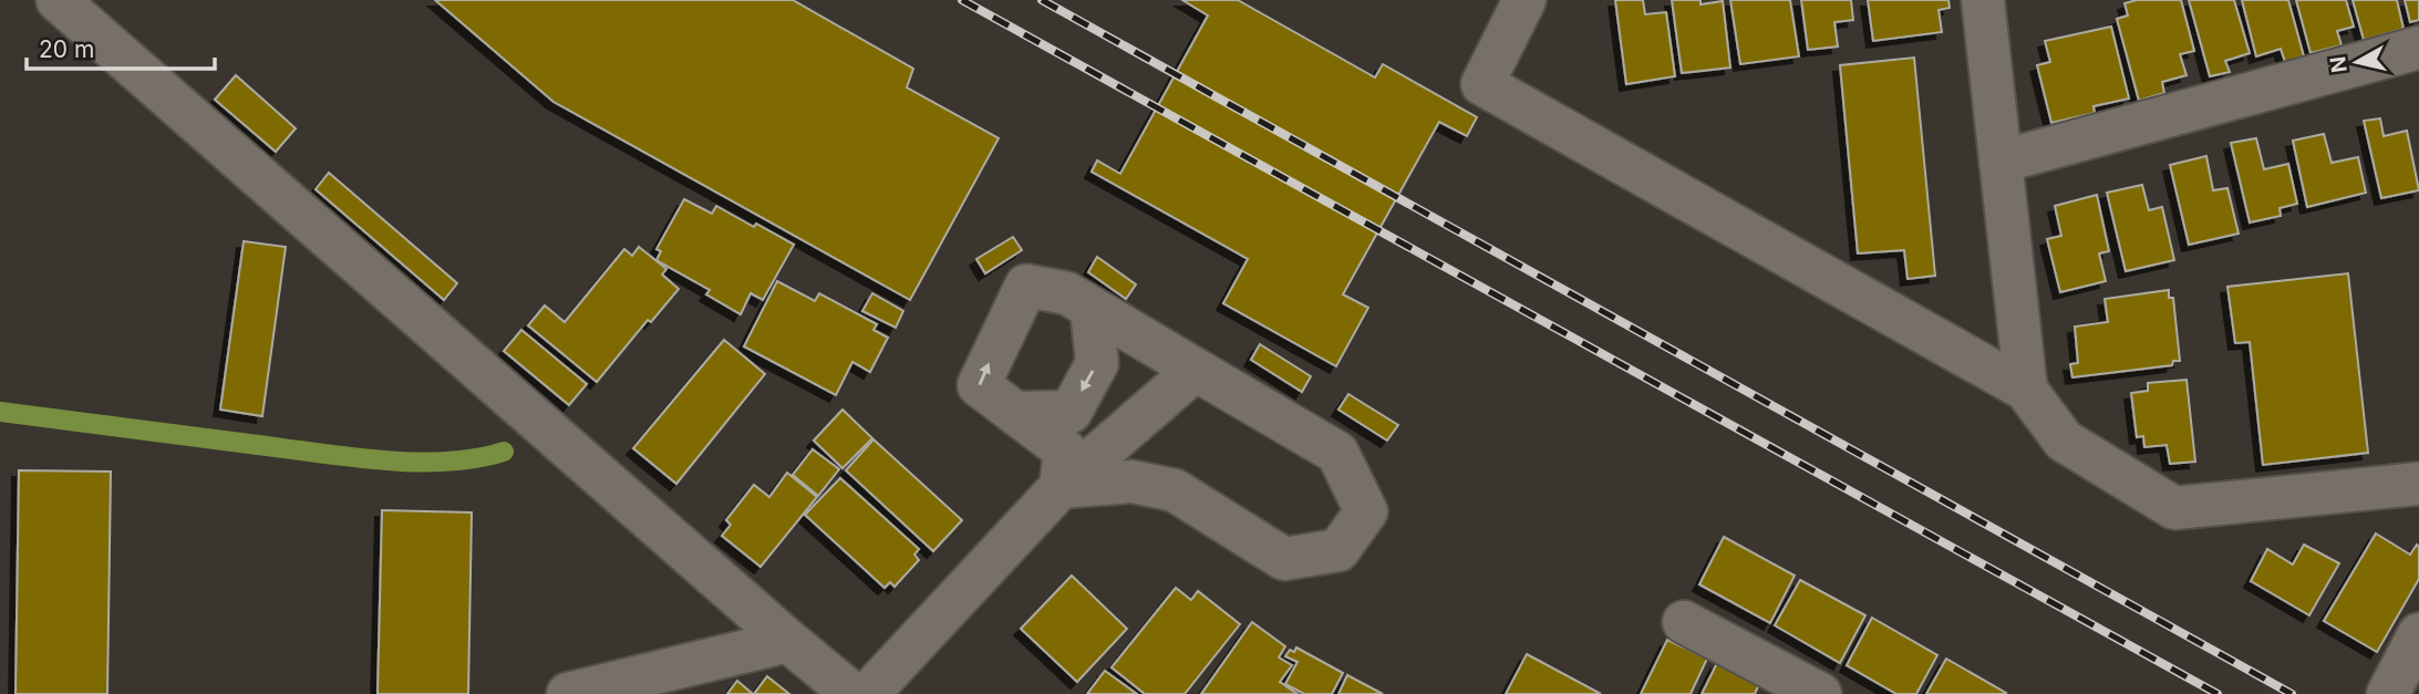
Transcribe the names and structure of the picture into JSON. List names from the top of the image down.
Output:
{
  "scale_bar": "20 m",
  "north": "left"
}
